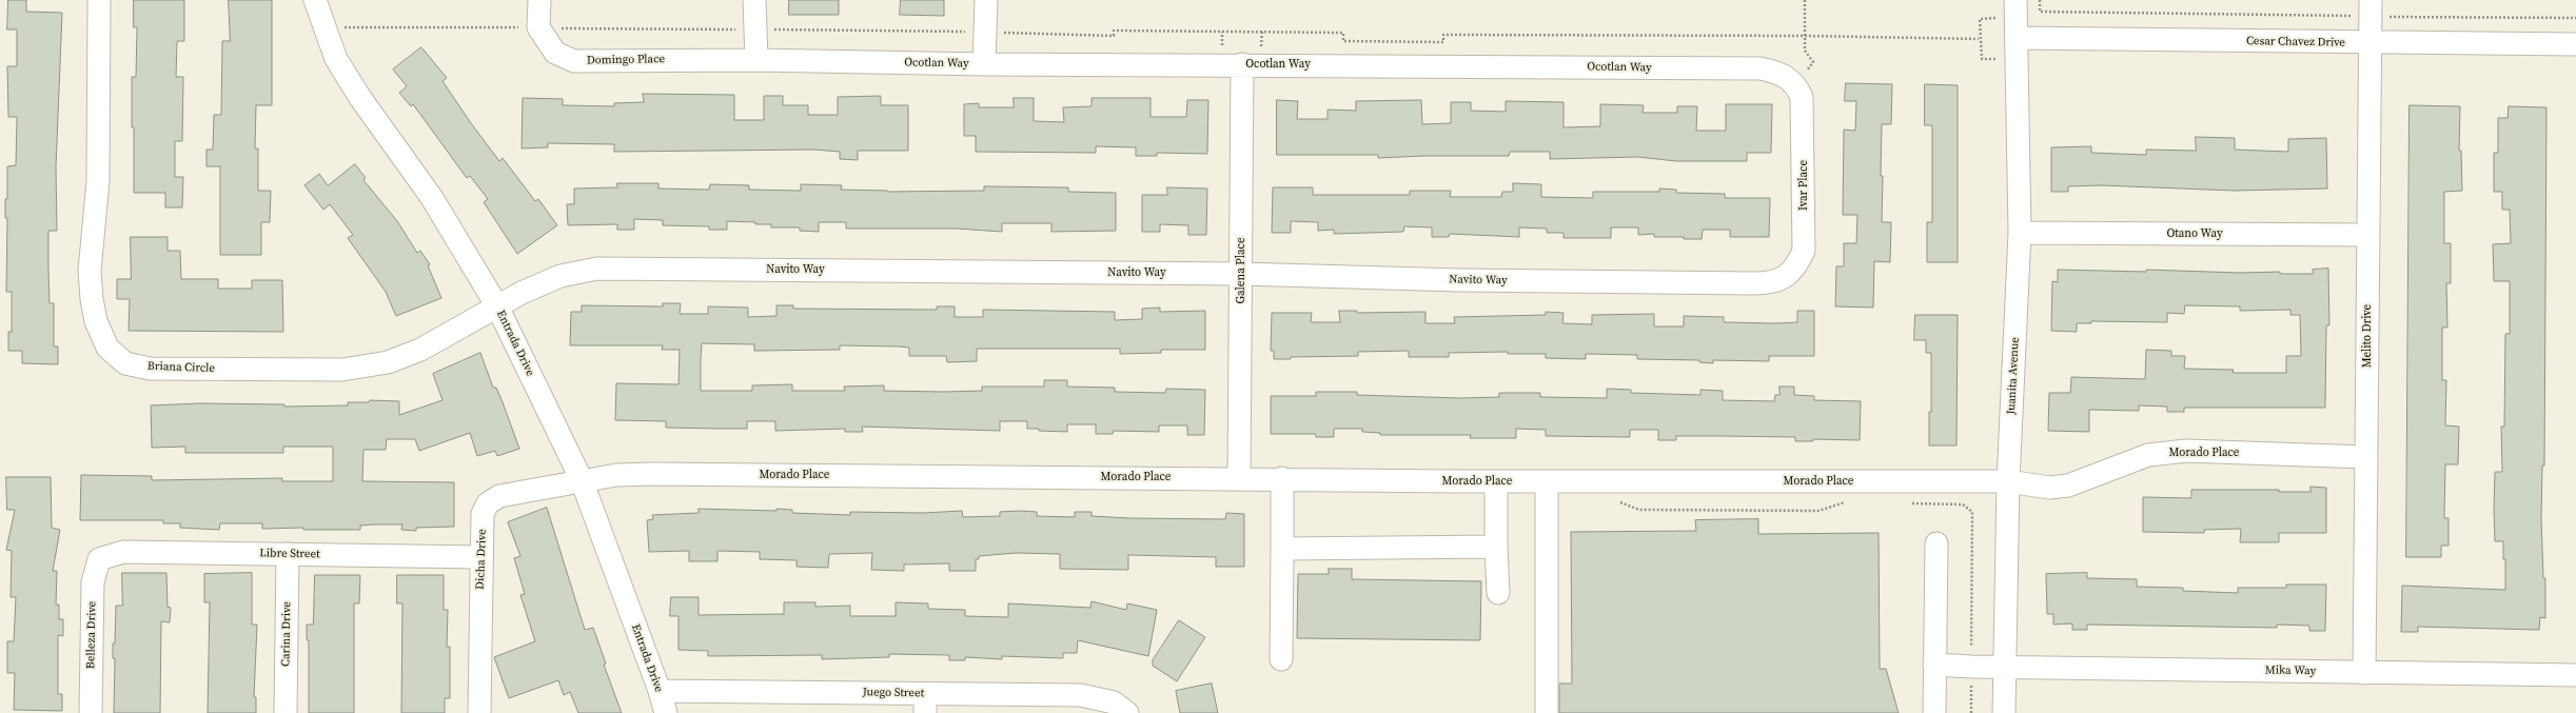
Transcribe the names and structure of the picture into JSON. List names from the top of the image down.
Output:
{
  "streets": {
    "street": [
      "Cesar Chavez Drive",
      "Domingo Place",
      "Ocotlan Way",
      "Ivar Place",
      "Otano Way",
      "Navito Way",
      "Galena Place",
      "Melito Drive",
      "Entrada Drive",
      "Briana Circle",
      "Juanita Avenue",
      "Morado Place",
      "Libre Street",
      "Dicha Drive",
      "Carina Drive",
      "Belleza Drive",
      "Mika Way",
      "Juego Street"
    ]
  },
  "crossings": [
    ["Cesar Chavez Drive", "Melito Drive"],
    ["Cesar Chavez Drive", "Juanita Avenue"],
    ["Domingo Place", "Ocotlan Way"],
    ["Ocotlan Way", "Ivar Place"],
    ["Ocotlan Way", "Galena Place"],
    ["Ivar Place", "Navito Way"],
    ["Otano Way", "Melito Drive"],
    ["Otano Way", "Juanita Avenue"],
    ["Navito Way", "Galena Place"],
    ["Navito Way", "Entrada Drive"],
    ["Navito Way", "Briana Circle"],
    ["Galena Place", "Morado Place"],
    ["Melito Drive", "Morado Place"],
    ["Melito Drive", "Mika Way"],
    ["Entrada Drive", "Briana Circle"],
    ["Entrada Drive", "Morado Place"],
    ["Entrada Drive", "Dicha Drive"],
    ["Entrada Drive", "Juego Street"],
    ["Juanita Avenue", "Morado Place"],
    ["Juanita Avenue", "Mika Way"],
    ["Morado Place", "Dicha Drive"],
    ["Libre Street", "Dicha Drive"],
    ["Libre Street", "Carina Drive"],
    ["Libre Street", "Belleza Drive"]
  ]
}
